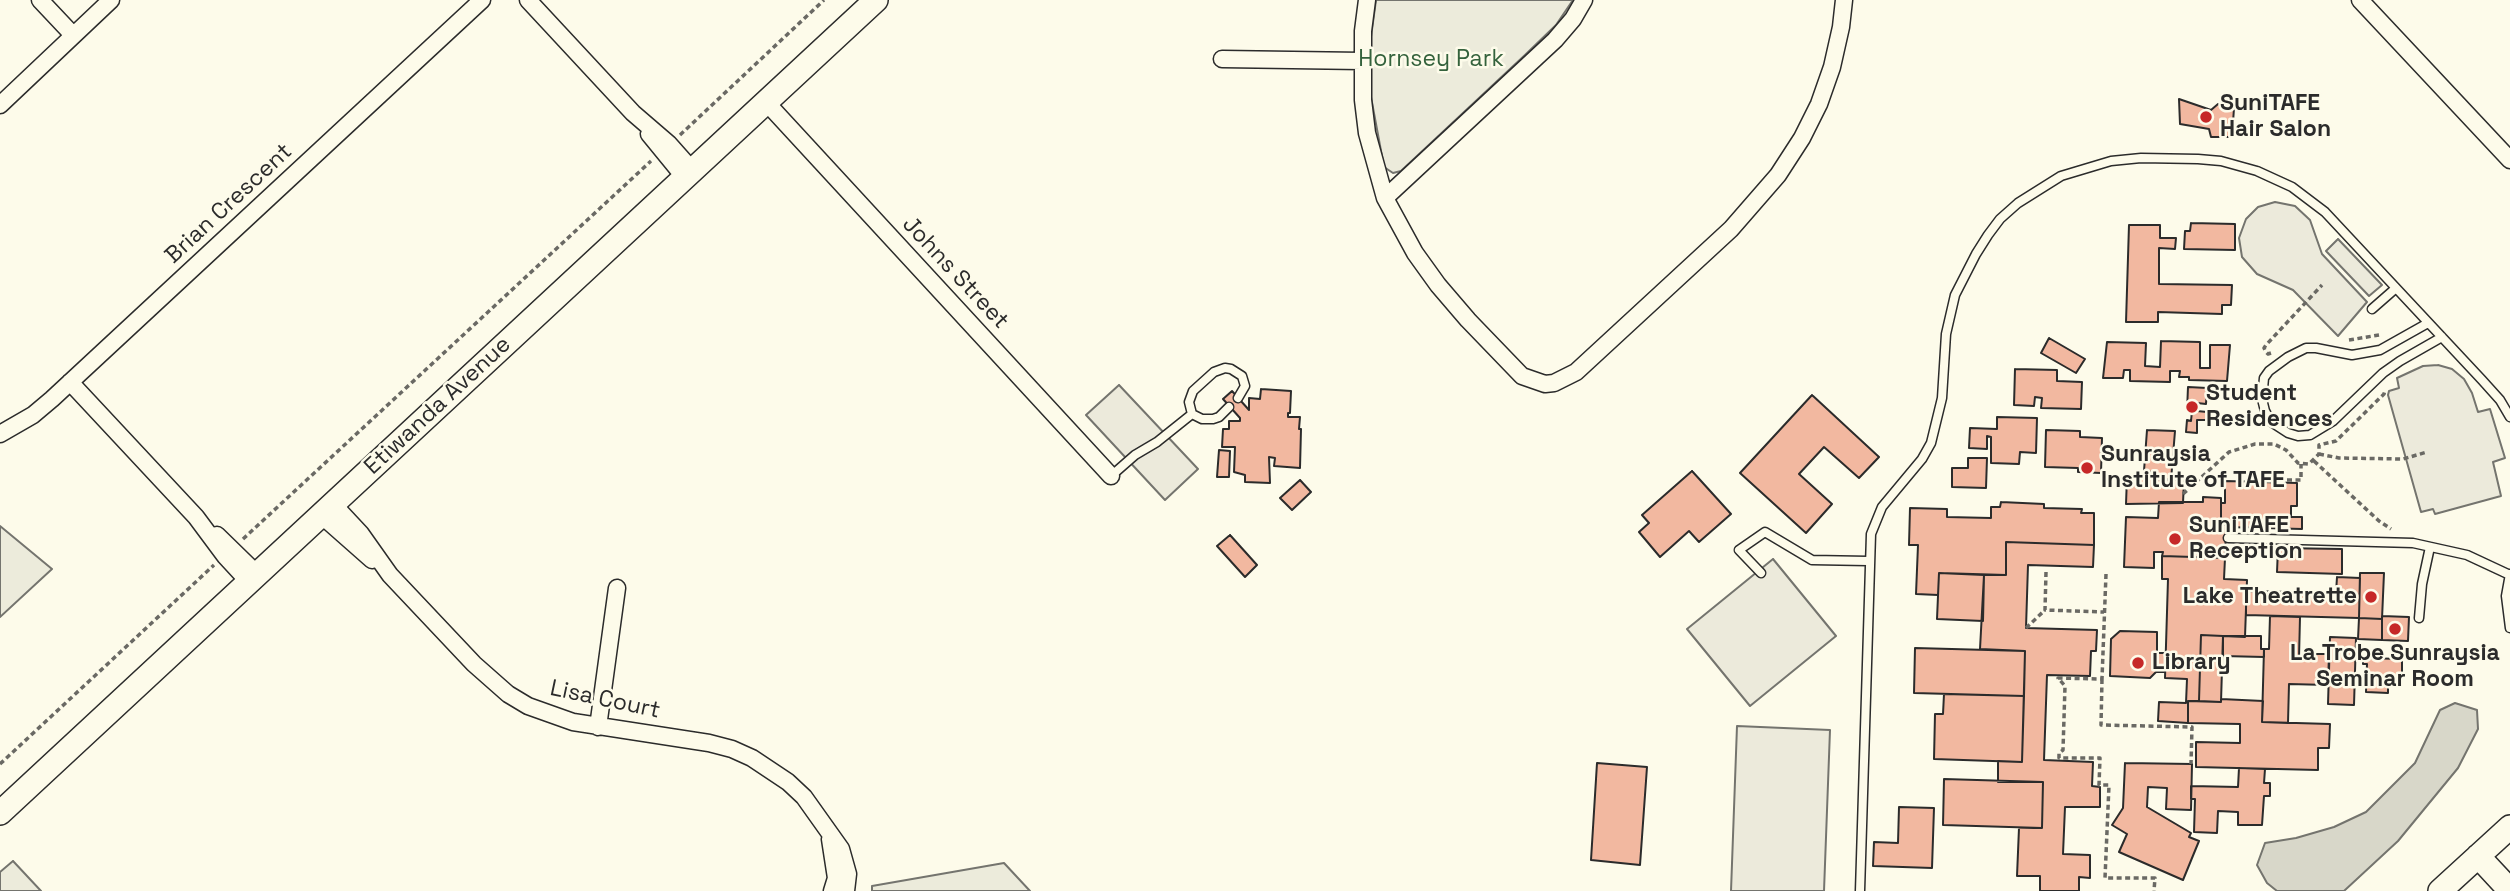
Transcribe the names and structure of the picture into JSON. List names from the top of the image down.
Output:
{
  "streets": {
    "street": [
      "Brian Crescent",
      "Johns Street",
      "Etiwanda Avenue",
      "Lisa Court"
    ]
  },
  "crossings": [
    ["Johns Street", "Etiwanda Avenue"],
    ["Etiwanda Avenue", "Lisa Court"]
  ],
  "parks": ["Hornsey Park"],
  "places": [
    "SuniTAFE Hair Salon",
    "Student Residences",
    "Sunraysia Institute of TAFE",
    "SuniTAFE Reception",
    "Lake Theatrette",
    "La Trobe Sunraysia Seminar Room",
    "Library"
  ]
}
